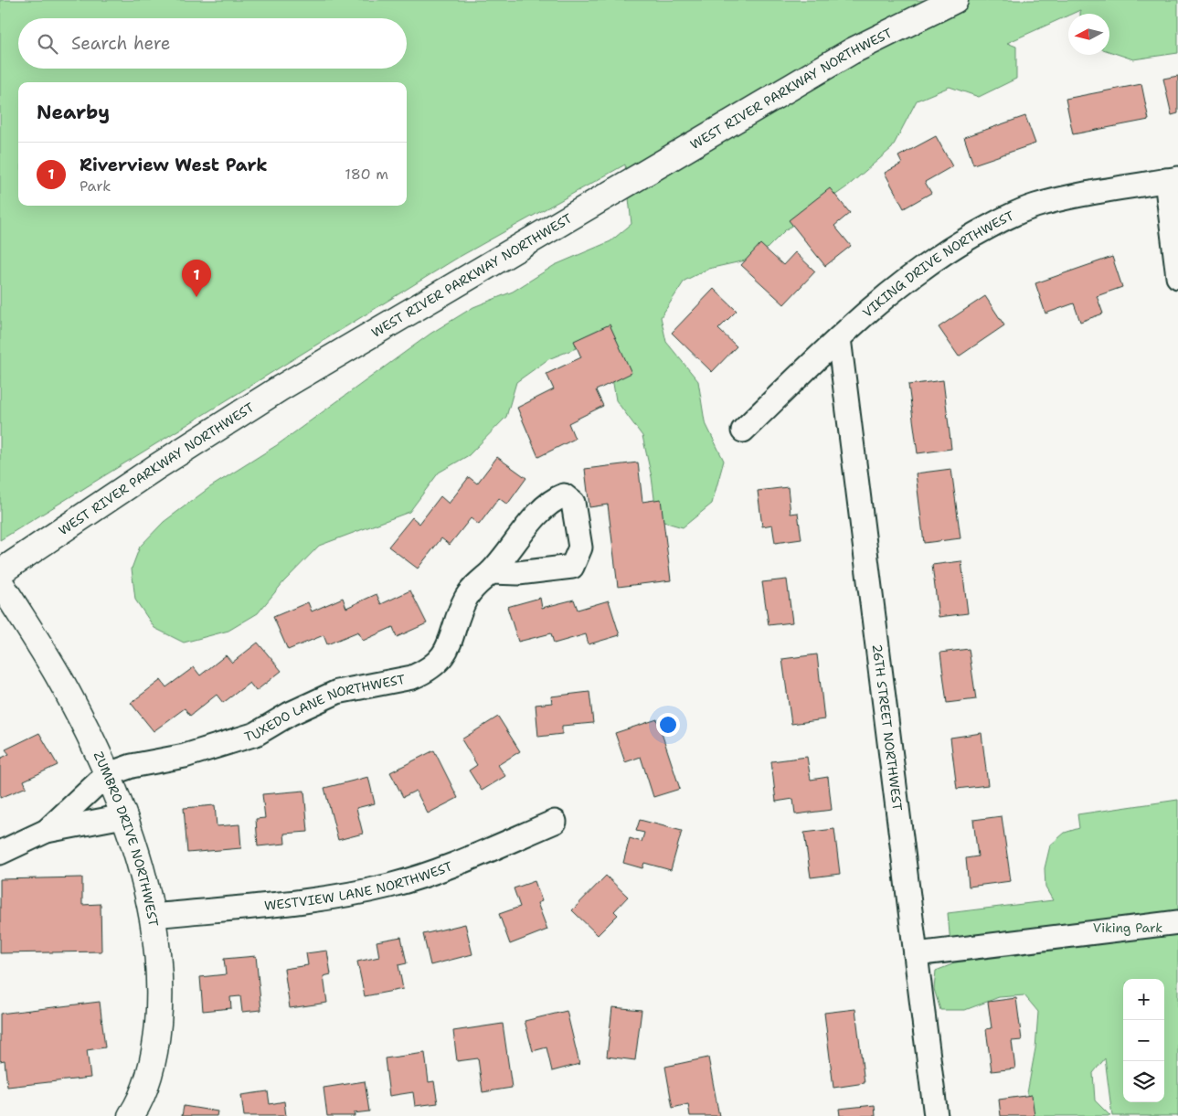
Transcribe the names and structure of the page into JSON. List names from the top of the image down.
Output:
{
  "streets": {
    "main road": ["WEST RIVER PARKWAY NORTHWEST", "ZUMBRO DRIVE NORTHWEST"],
    "street": [
      "VIKING DRIVE NORTHWEST",
      "TUXEDO LANE NORTHWEST",
      "26TH STREET NORTHWEST",
      "WESTVIEW LANE NORTHWEST"
    ]
  },
  "crossings": [
    ["VIKING DRIVE NORTHWEST", "26TH STREET NORTHWEST"],
    ["TUXEDO LANE NORTHWEST", "ZUMBRO DRIVE NORTHWEST"],
    ["ZUMBRO DRIVE NORTHWEST", "WESTVIEW LANE NORTHWEST"]
  ],
  "parks": ["Viking Park"],
  "north": "left",
  "page": {
    "search": "Search here",
    "heading": "Nearby",
    "list": [
      {
        "mark": "1",
        "name": "Riverview West Park",
        "note": "Park",
        "value": "180 m"
      }
    ],
    "pins": "1",
    "map_buttons": ["+", "−"]
  }
}
